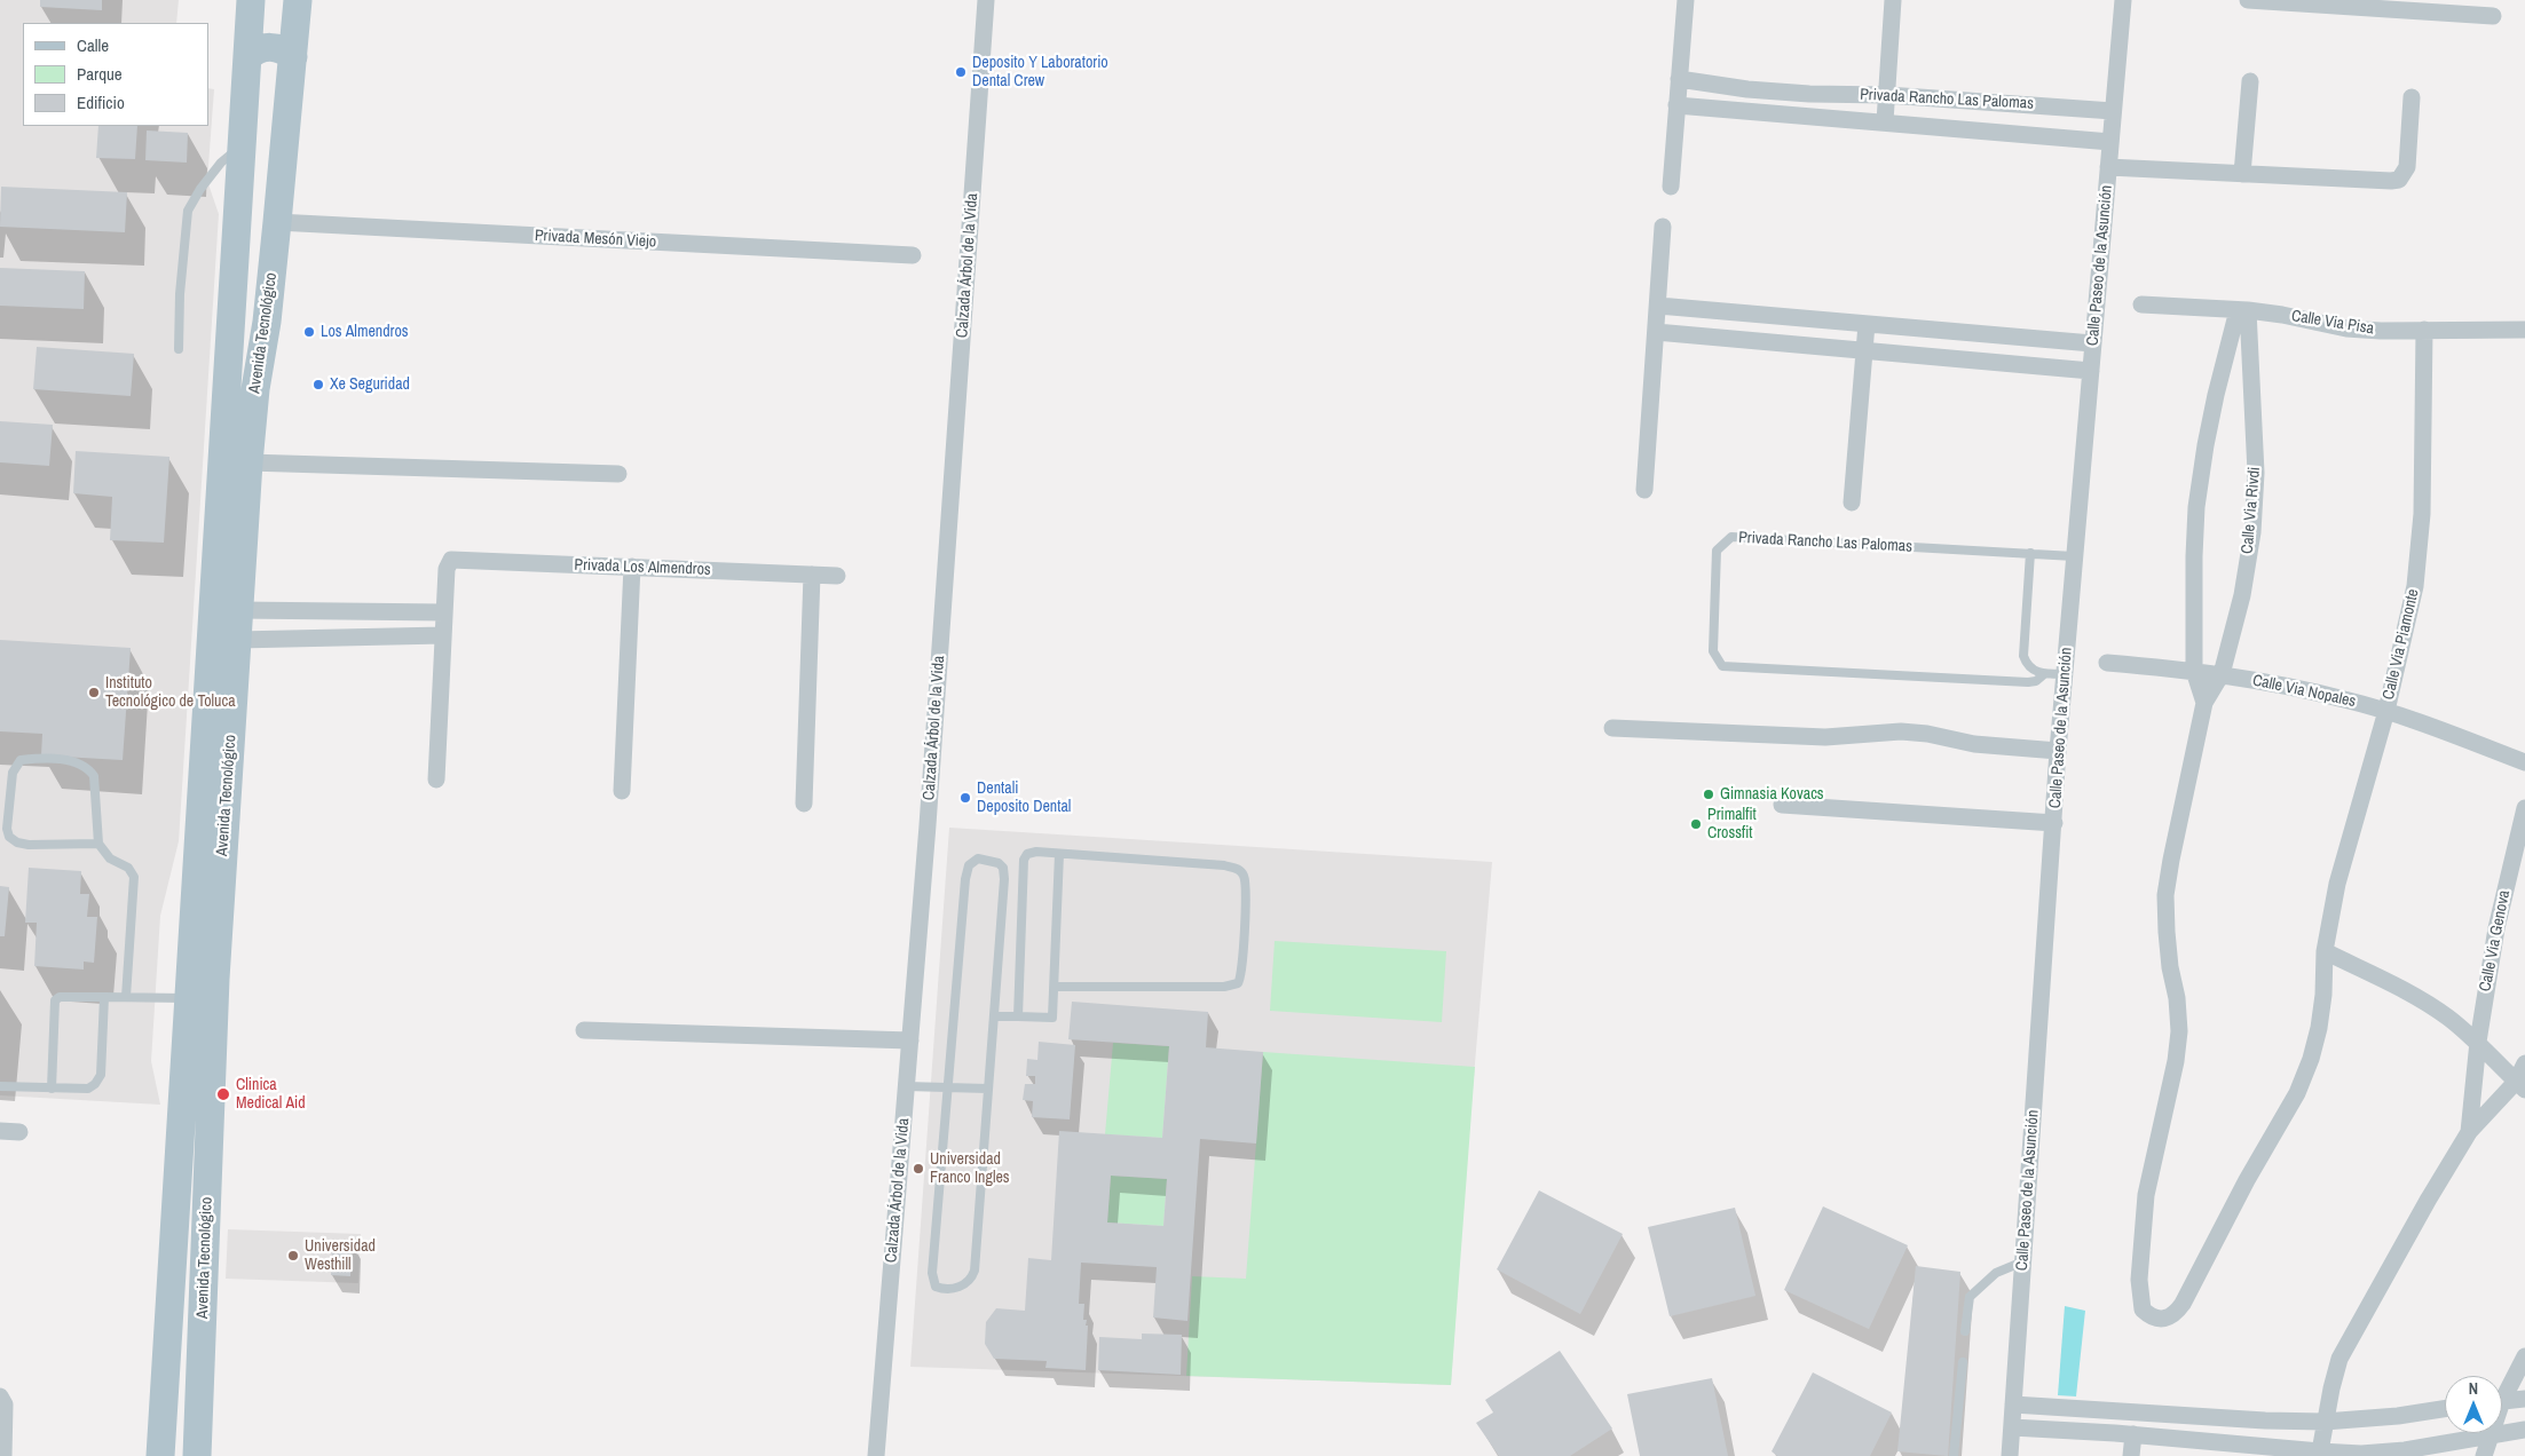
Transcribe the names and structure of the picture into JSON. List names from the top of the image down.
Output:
{
  "streets": {
    "main road": ["Avenida Tecnológico"],
    "street": [
      "Privada Rancho Las Palomas",
      "Privada Mesón Viejo",
      "Calzada Árbol de la Vida",
      "Calle Paseo de la Asunción",
      "Calle Via Pisa",
      "Calle Via Rivdi",
      "Privada Los Almendros",
      "Calle Via Piamonte",
      "Calle Via Nopales",
      "Calle Via Genova"
    ]
  },
  "crossings": [
    ["Privada Rancho Las Palomas", "Calle Paseo de la Asunción"],
    ["Privada Mesón Viejo", "Avenida Tecnológico"],
    ["Calle Via Pisa", "Calle Via Rivdi"],
    ["Calle Via Pisa", "Calle Via Piamonte"],
    ["Calle Via Rivdi", "Calle Via Piamonte"],
    ["Calle Via Rivdi", "Calle Via Nopales"],
    ["Calle Via Piamonte", "Calle Via Nopales"]
  ],
  "places": [
    "Deposito Y Laboratorio Dental Crew",
    "Los Almendros",
    "Xe Seguridad",
    "Instituto Tecnológico de Toluca",
    "Gimnasia Kovacs",
    "Dentali Deposito Dental",
    "Primalfit Crossfit",
    "Clinica Medical Aid",
    "Universidad Franco Ingles",
    "Universidad Westhill"
  ],
  "legend": ["Calle", "Parque", "Edificio"],
  "north": "top"
}
